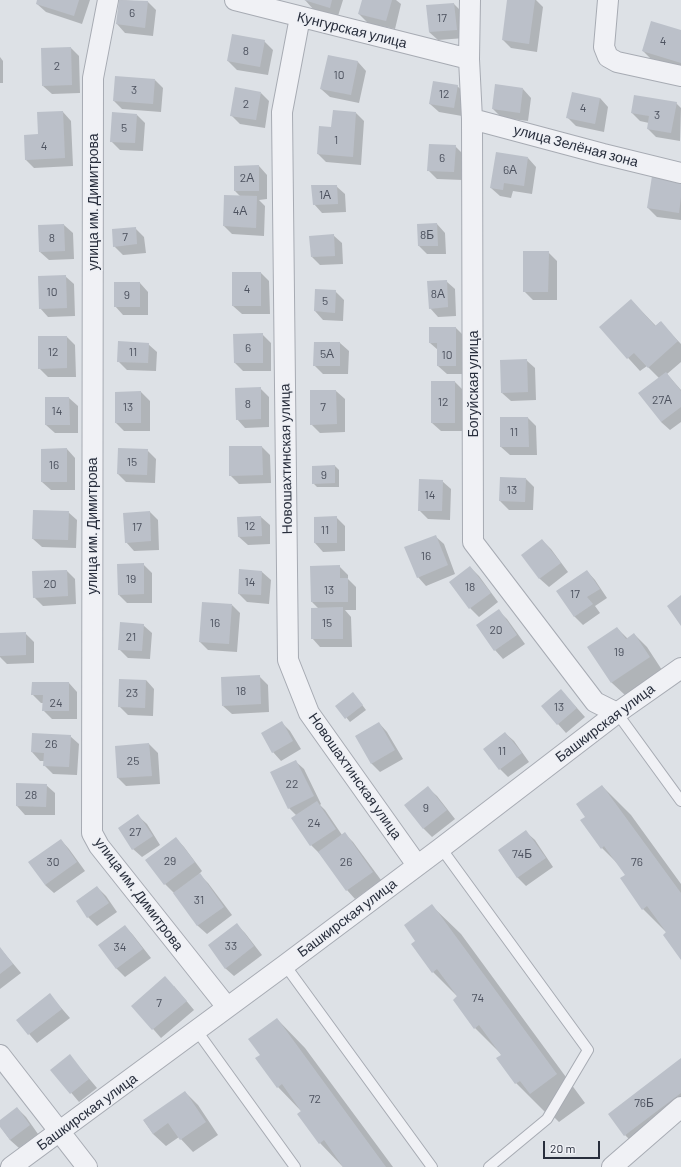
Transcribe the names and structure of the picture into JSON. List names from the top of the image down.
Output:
{
  "streets": {
    "street": [
      "Кунгурская улица",
      "улица Зелёная зона",
      "улица им. Димитрова",
      "Богуйская улица",
      "Новошахтинская улица",
      "Башкирская улица"
    ]
  },
  "crossings": [
    ["Кунгурская улица", "Богуйская улица"],
    ["Кунгурская улица", "Новошахтинская улица"],
    ["улица Зелёная зона", "Богуйская улица"],
    ["улица им. Димитрова", "Башкирская улица"],
    ["Богуйская улица", "Башкирская улица"],
    ["Новошахтинская улица", "Башкирская улица"]
  ],
  "house_numbers": [
    "6",
    "17",
    "4",
    "8",
    "2",
    "10",
    "3",
    "12",
    "2",
    "4",
    "3",
    "5",
    "1",
    "4",
    "6",
    "6А",
    "2А",
    "1А",
    "4А",
    "8Б",
    "7",
    "8",
    "4",
    "10",
    "8А",
    "9",
    "5",
    "6",
    "12",
    "11",
    "5А",
    "10",
    "27А",
    "12",
    "8",
    "13",
    "7",
    "14",
    "11",
    "15",
    "16",
    "9",
    "13",
    "14",
    "12",
    "17",
    "11",
    "16",
    "19",
    "14",
    "20",
    "18",
    "13",
    "17",
    "16",
    "15",
    "20",
    "21",
    "19",
    "18",
    "23",
    "24",
    "13",
    "26",
    "11",
    "25",
    "22",
    "28",
    "9",
    "24",
    "27",
    "74Б",
    "29",
    "30",
    "26",
    "76",
    "31",
    "33",
    "34",
    "74",
    "7",
    "72",
    "76Б"
  ],
  "scale_bar": "20 m"
}
